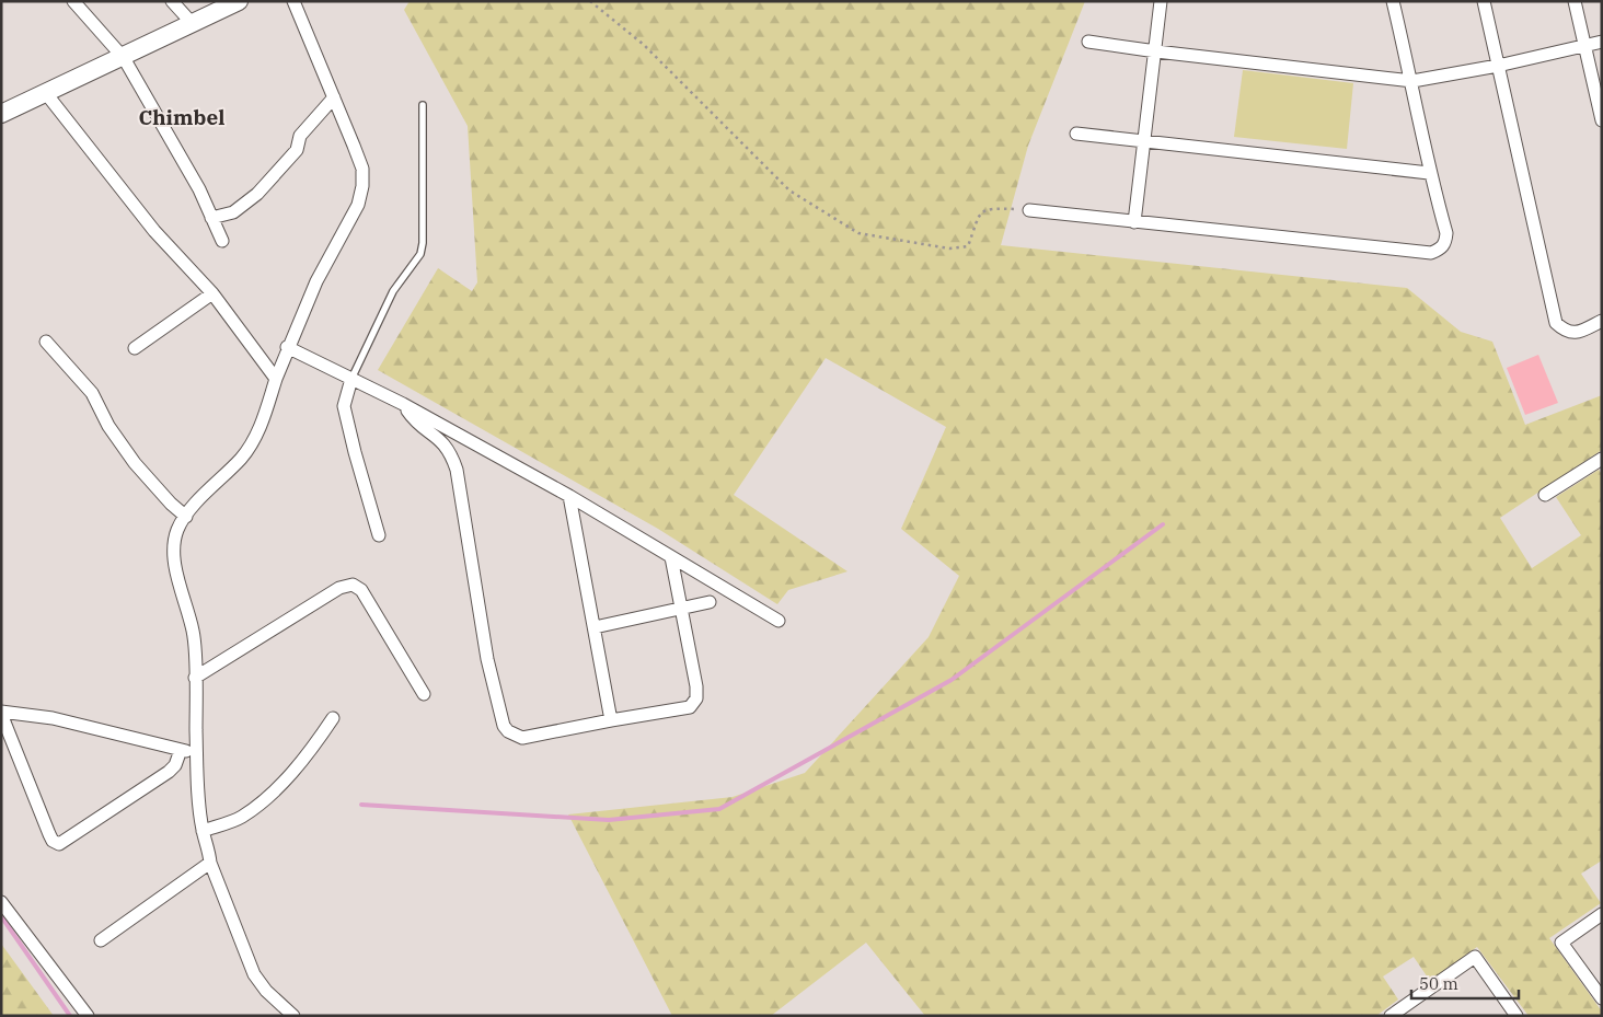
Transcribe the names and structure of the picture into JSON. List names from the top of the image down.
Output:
{
  "districts": ["Chimbel"],
  "scale_bar": "50 m"
}
